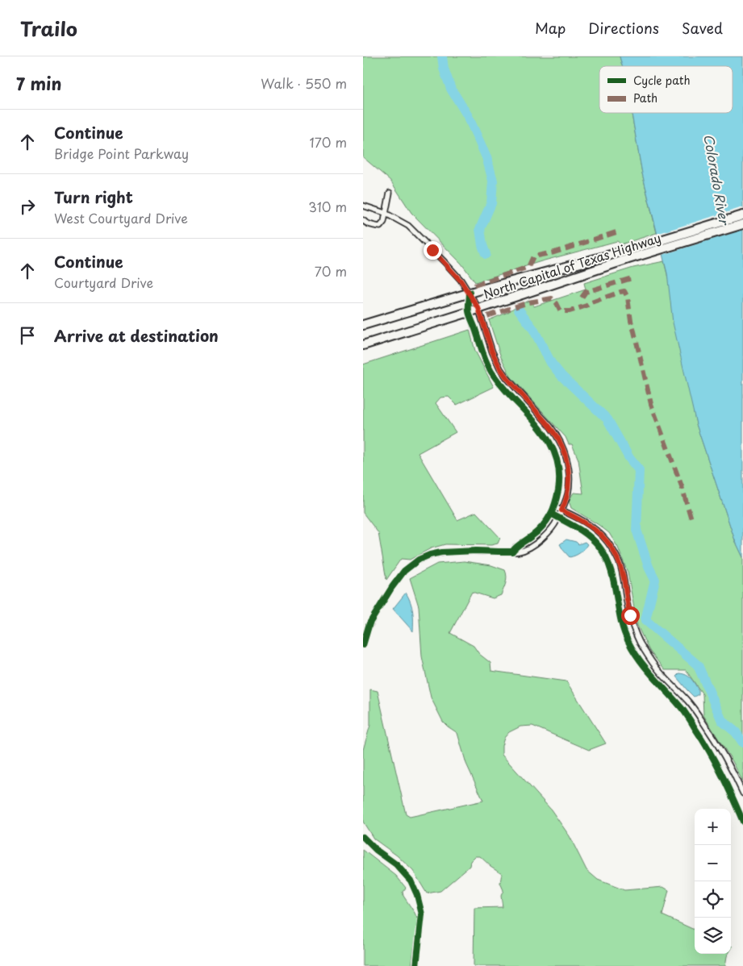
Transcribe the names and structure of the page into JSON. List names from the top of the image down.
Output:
{
  "streets": {
    "highway": ["North Capital of Texas Highway"]
  },
  "water": ["Colorado River"],
  "legend": ["Cycle path", "Path"],
  "page": {
    "header": "Trailo",
    "nav": ["Map", "Directions", "Saved"],
    "heading": ["7 min", "Walk · 550 m"],
    "list": [
      ["Continue", "Bridge Point Parkway", "170 m"],
      ["Turn right", "West Courtyard Drive", "310 m"],
      ["Continue", "Courtyard Drive", "70 m"],
      "Arrive at destination"
    ],
    "map_buttons": ["+", "−"]
  }
}
